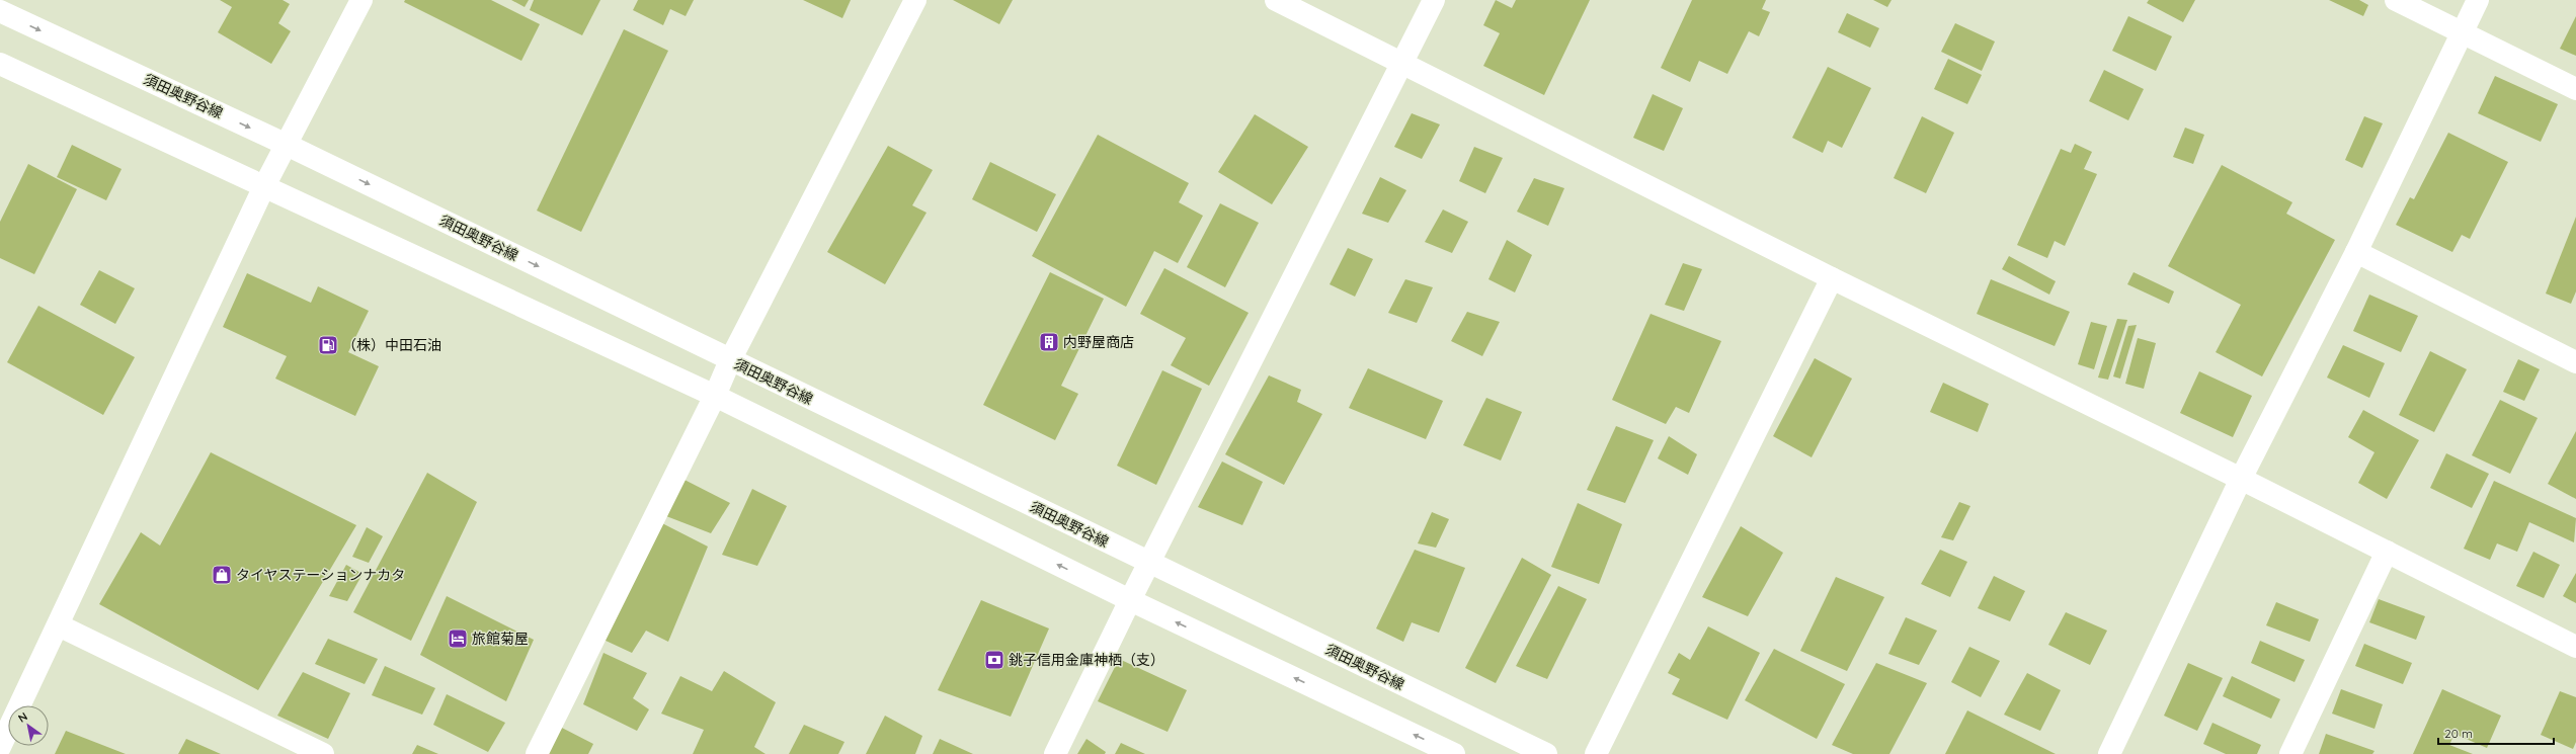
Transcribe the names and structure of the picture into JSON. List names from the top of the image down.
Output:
{
  "streets": {
    "street": ["須田奥野谷線"]
  },
  "places": {
    "building": ["内野屋商店"],
    "fuel station": ["（株）中田石油"],
    "shop": ["タイヤステーションナカタ"],
    "hotel": ["旅館菊屋"],
    "bank": ["銚子信用金庫神栖（支）"]
  },
  "scale_bar": "20 m",
  "north": "top left"
}
